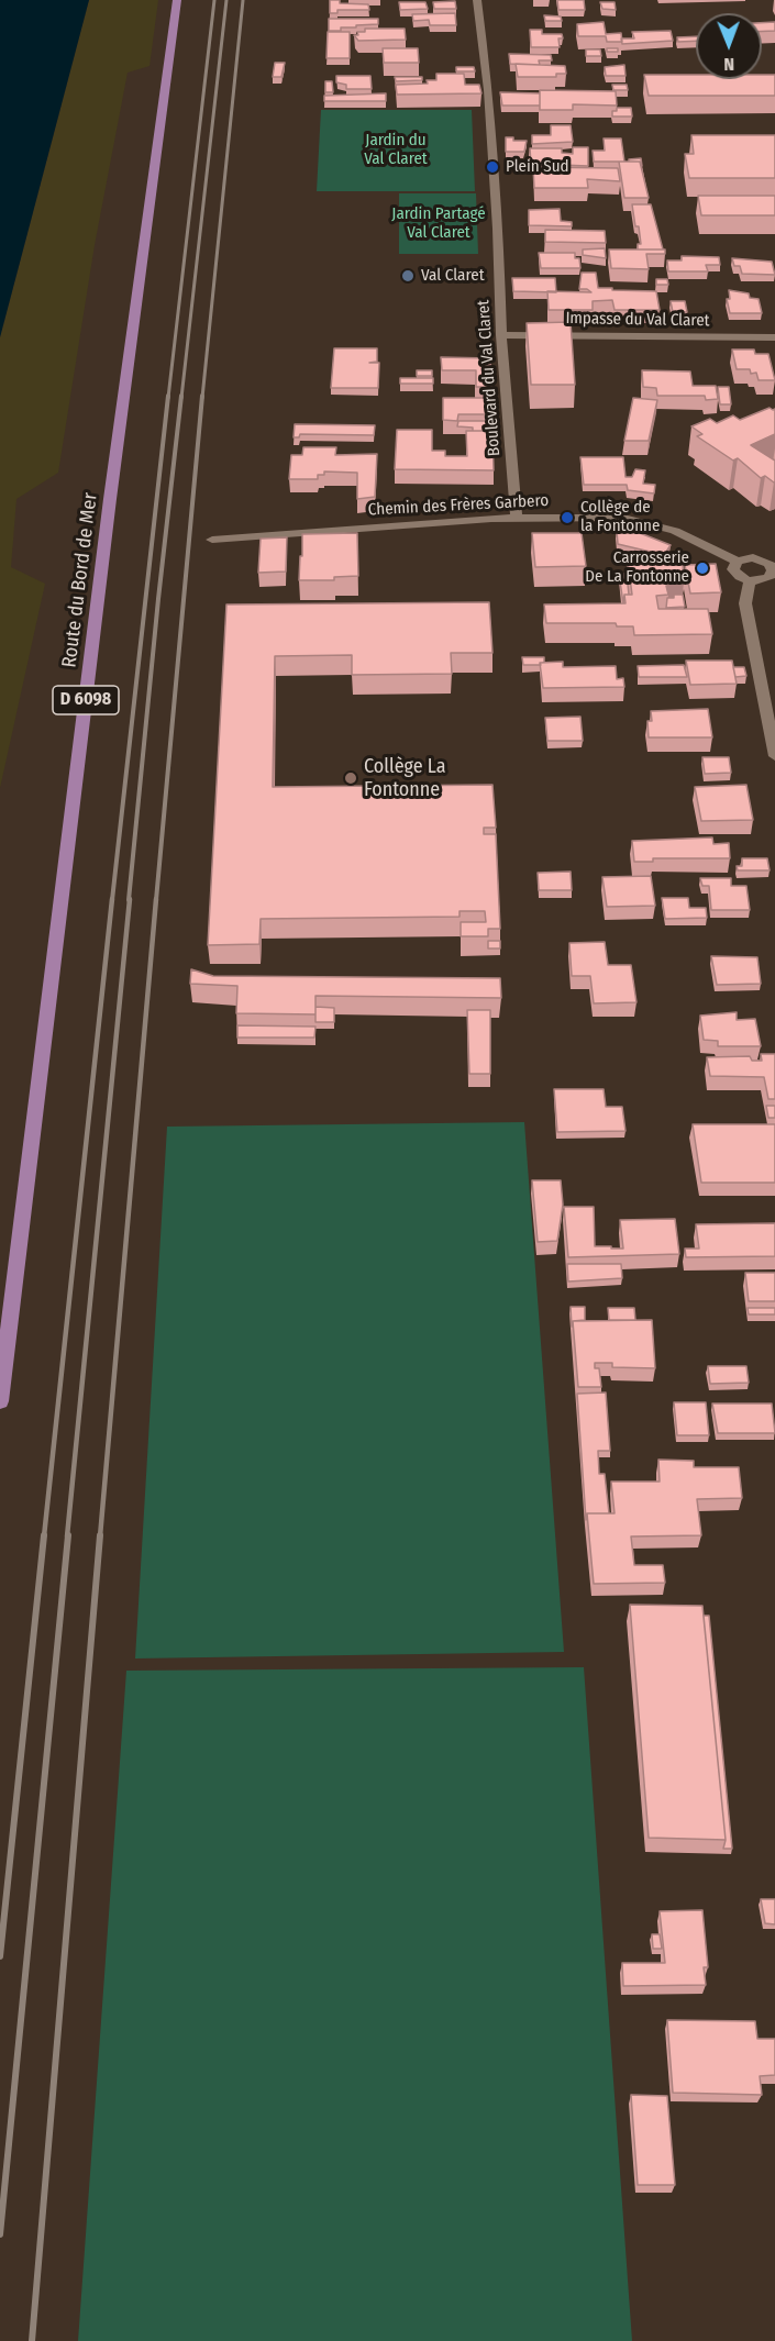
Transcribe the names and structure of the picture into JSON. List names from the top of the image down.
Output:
{
  "streets": {
    "main road": ["Route du Bord de Mer", "D 6098"],
    "street": ["Impasse du Val Claret", "Boulevard du Val Claret", "Chemin des Frères Garbero"]
  },
  "crossings": [
    ["Impasse du Val Claret", "Boulevard du Val Claret"],
    ["Boulevard du Val Claret", "Chemin des Frères Garbero"]
  ],
  "parks": ["Jardin du Val Claret", "Jardin Partagé Val Claret"],
  "places": [
    "Plein Sud",
    "Val Claret",
    "Collège de la Fontonne",
    "Carrosserie De La Fontonne",
    "Collège La Fontonne"
  ],
  "north": "bottom"
}
